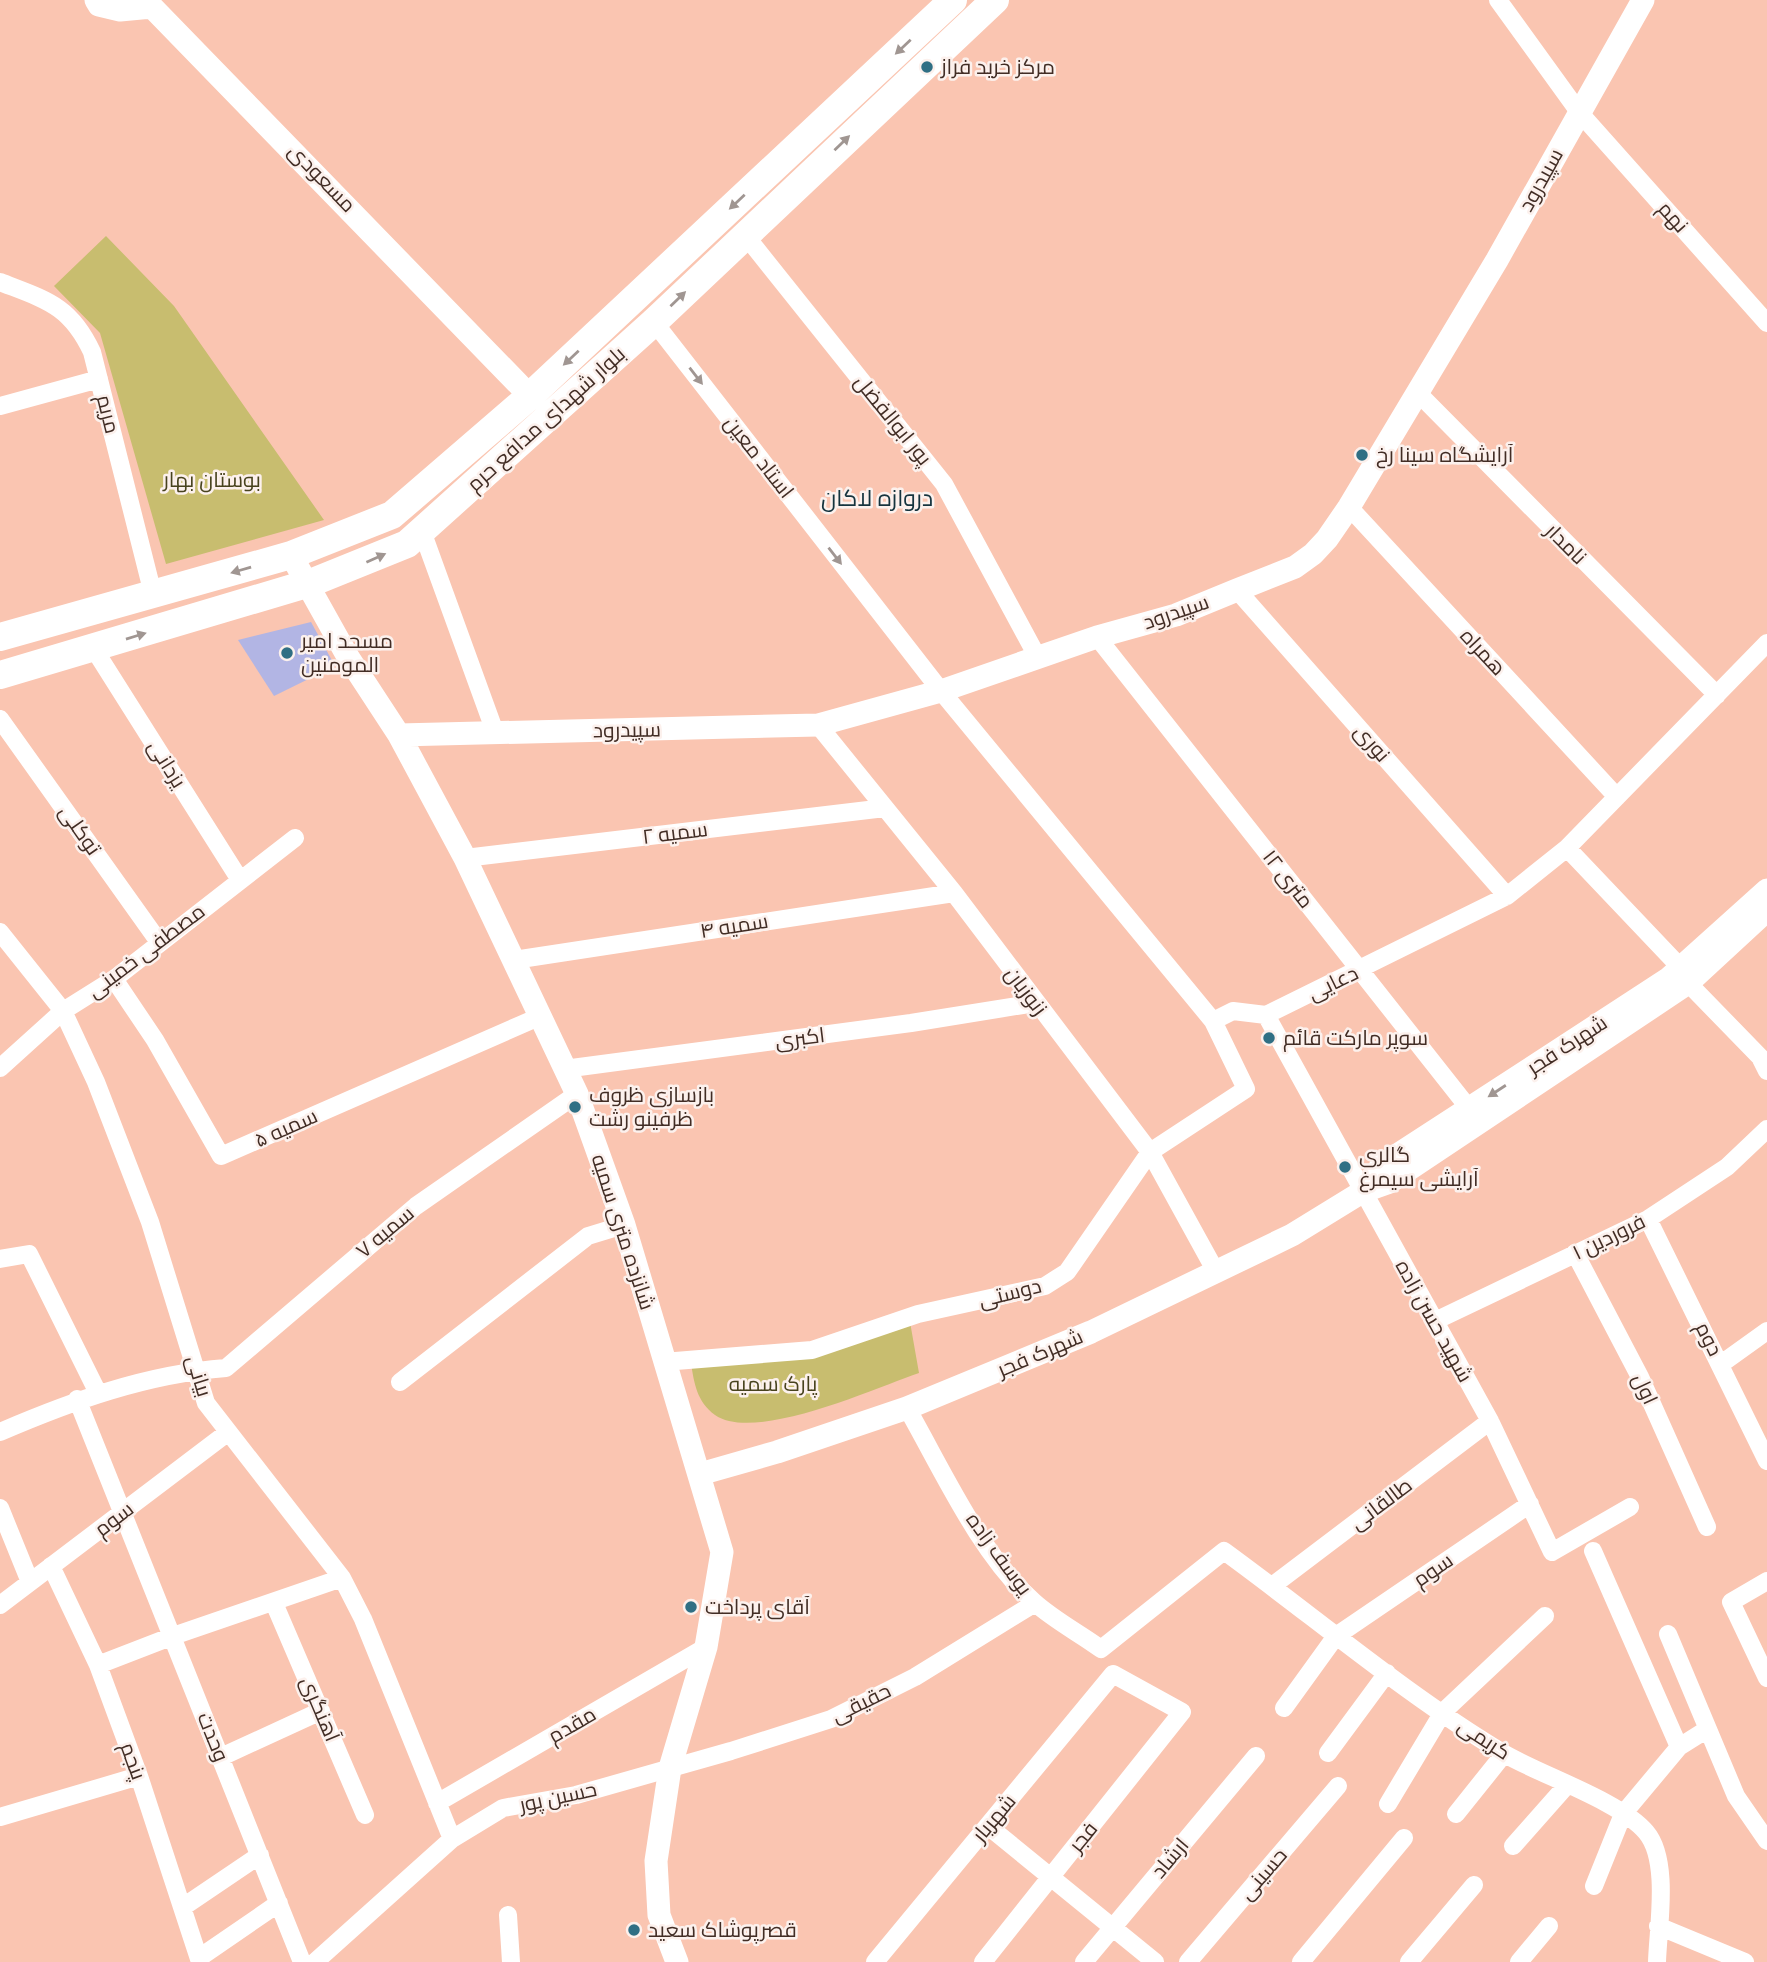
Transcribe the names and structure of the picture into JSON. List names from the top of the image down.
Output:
{
  "streets": {
    "main road": ["بلوار شهدای مدافع حرم"],
    "street": [
      "مسعودی",
      "سپیدرود",
      "نهم",
      "مریم",
      "پور ابوالفضل",
      "استاد معین",
      "نامدار",
      "همراه",
      "نوری",
      "یزدانی",
      "توکلی",
      "سمیه ۲",
      "۱۲ متری",
      "سمیه ۴",
      "مصطفی خمینی",
      "دعایی",
      "زنوزیان",
      "اکبری",
      "شهرک فجر",
      "سمیه ۵",
      "سمیه ۷",
      "شانزده متری سمیه",
      "فروردین ۱",
      "دوستی",
      "شهید حسن زاده",
      "دوم",
      "بیانی",
      "اول",
      "طالقانی",
      "سوم",
      "یوسف زاده",
      "حقیقی",
      "آهنگری",
      "مقدم",
      "وحدت",
      "کریمی",
      "پنجم",
      "حسین پور",
      "شهریار",
      "فجر",
      "ارشاد",
      "حسینی"
    ]
  },
  "crossings": [
    ["مسعودی", "بلوار شهدای مدافع حرم"],
    ["سپیدرود", "نهم"],
    ["سپیدرود", "پور ابوالفضل"],
    ["سپیدرود", "استاد معین"],
    ["سپیدرود", "نامدار"],
    ["سپیدرود", "همراه"],
    ["سپیدرود", "نوری"],
    ["سپیدرود", "۱۲ متری"],
    ["سپیدرود", "زنوزیان"],
    ["سپیدرود", "شانزده متری سمیه"],
    ["مریم", "بلوار شهدای مدافع حرم"],
    ["بلوار شهدای مدافع حرم", "پور ابوالفضل"],
    ["بلوار شهدای مدافع حرم", "استاد معین"],
    ["بلوار شهدای مدافع حرم", "یزدانی"],
    ["بلوار شهدای مدافع حرم", "شانزده متری سمیه"],
    ["نامدار", "دعایی"],
    ["همراه", "دعایی"],
    ["نوری", "دعایی"],
    ["یزدانی", "مصطفی خمینی"],
    ["توکلی", "مصطفی خمینی"],
    ["سمیه ۲", "زنوزیان"],
    ["سمیه ۲", "شانزده متری سمیه"],
    ["۱۲ متری", "دعایی"],
    ["۱۲ متری", "شهرک فجر"],
    ["سمیه ۴", "زنوزیان"],
    ["سمیه ۴", "شانزده متری سمیه"],
    ["مصطفی خمینی", "سمیه ۵"],
    ["مصطفی خمینی", "بیانی"],
    ["دعایی", "شهید حسن زاده"],
    ["زنوزیان", "اکبری"],
    ["زنوزیان", "شهرک فجر"],
    ["زنوزیان", "دوستی"],
    ["اکبری", "شانزده متری سمیه"],
    ["شهرک فجر", "شانزده متری سمیه"],
    ["شهرک فجر", "شهید حسن زاده"],
    ["شهرک فجر", "یوسف زاده"],
    ["سمیه ۵", "شانزده متری سمیه"],
    ["سمیه ۷", "شانزده متری سمیه"],
    ["سمیه ۷", "بیانی"],
    ["سمیه ۷", "وحدت"],
    ["شانزده متری سمیه", "دوستی"],
    ["شانزده متری سمیه", "حقیقی"],
    ["شانزده متری سمیه", "مقدم"],
    ["شانزده متری سمیه", "حسین پور"],
    ["فروردین ۱", "شهید حسن زاده"],
    ["فروردین ۱", "دوم"],
    ["فروردین ۱", "اول"],
    ["شهید حسن زاده", "طالقانی"],
    ["شهید حسن زاده", "سوم"],
    ["بیانی", "سوم"],
    ["بیانی", "مقدم"],
    ["بیانی", "حسین پور"],
    ["طالقانی", "کریمی"],
    ["سوم", "وحدت"],
    ["سوم", "کریمی"],
    ["سوم", "پنجم"],
    ["یوسف زاده", "حقیقی"],
    ["یوسف زاده", "کریمی"],
    ["حقیقی", "حسین پور"],
    ["شهریار", "فجر"]
  ],
  "one_way": ["استاد معین"],
  "districts": ["دروازه لاکان"],
  "parks": ["بوستان بهار", "پارک سمیه"],
  "places": [
    "مرکز خرید فراز",
    "آرایشگاه سینا رخ",
    "مسحد امیر المومنین",
    "سوپر مارکت قائم",
    "بازسازی ظروف ظرفینو رشت",
    "گالری آرایشی سیمرغ",
    "آقای پرداخت",
    "قصرپوشاک سعید"
  ]
}
